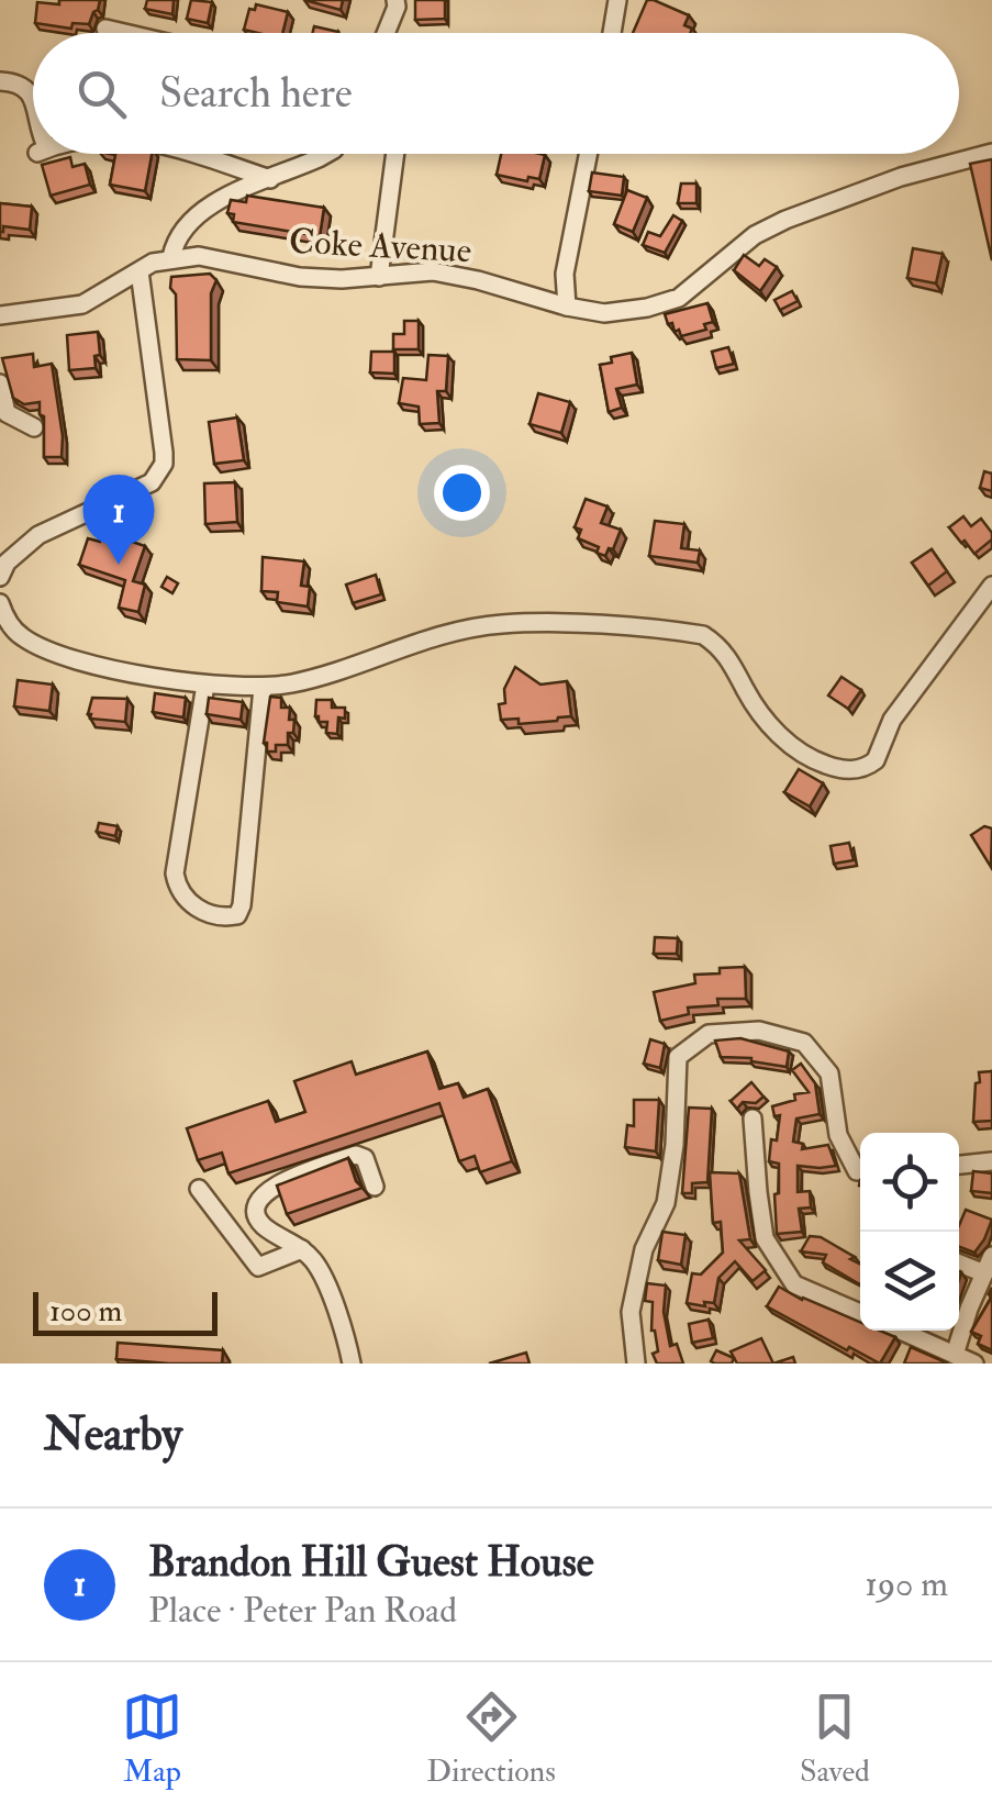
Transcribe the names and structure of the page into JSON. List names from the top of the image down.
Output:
{
  "streets": {
    "street": ["Coke Avenue"]
  },
  "scale_bar": "100 m",
  "page": {
    "search": "Search here",
    "pins": "1",
    "scale": "100 m",
    "heading": "Nearby",
    "list": [
      {
        "mark": "1",
        "name": "Brandon Hill Guest House",
        "note": "Place · Peter Pan Road",
        "value": "190 m"
      }
    ],
    "nav": ["Map", "Directions", "Saved"]
  }
}
